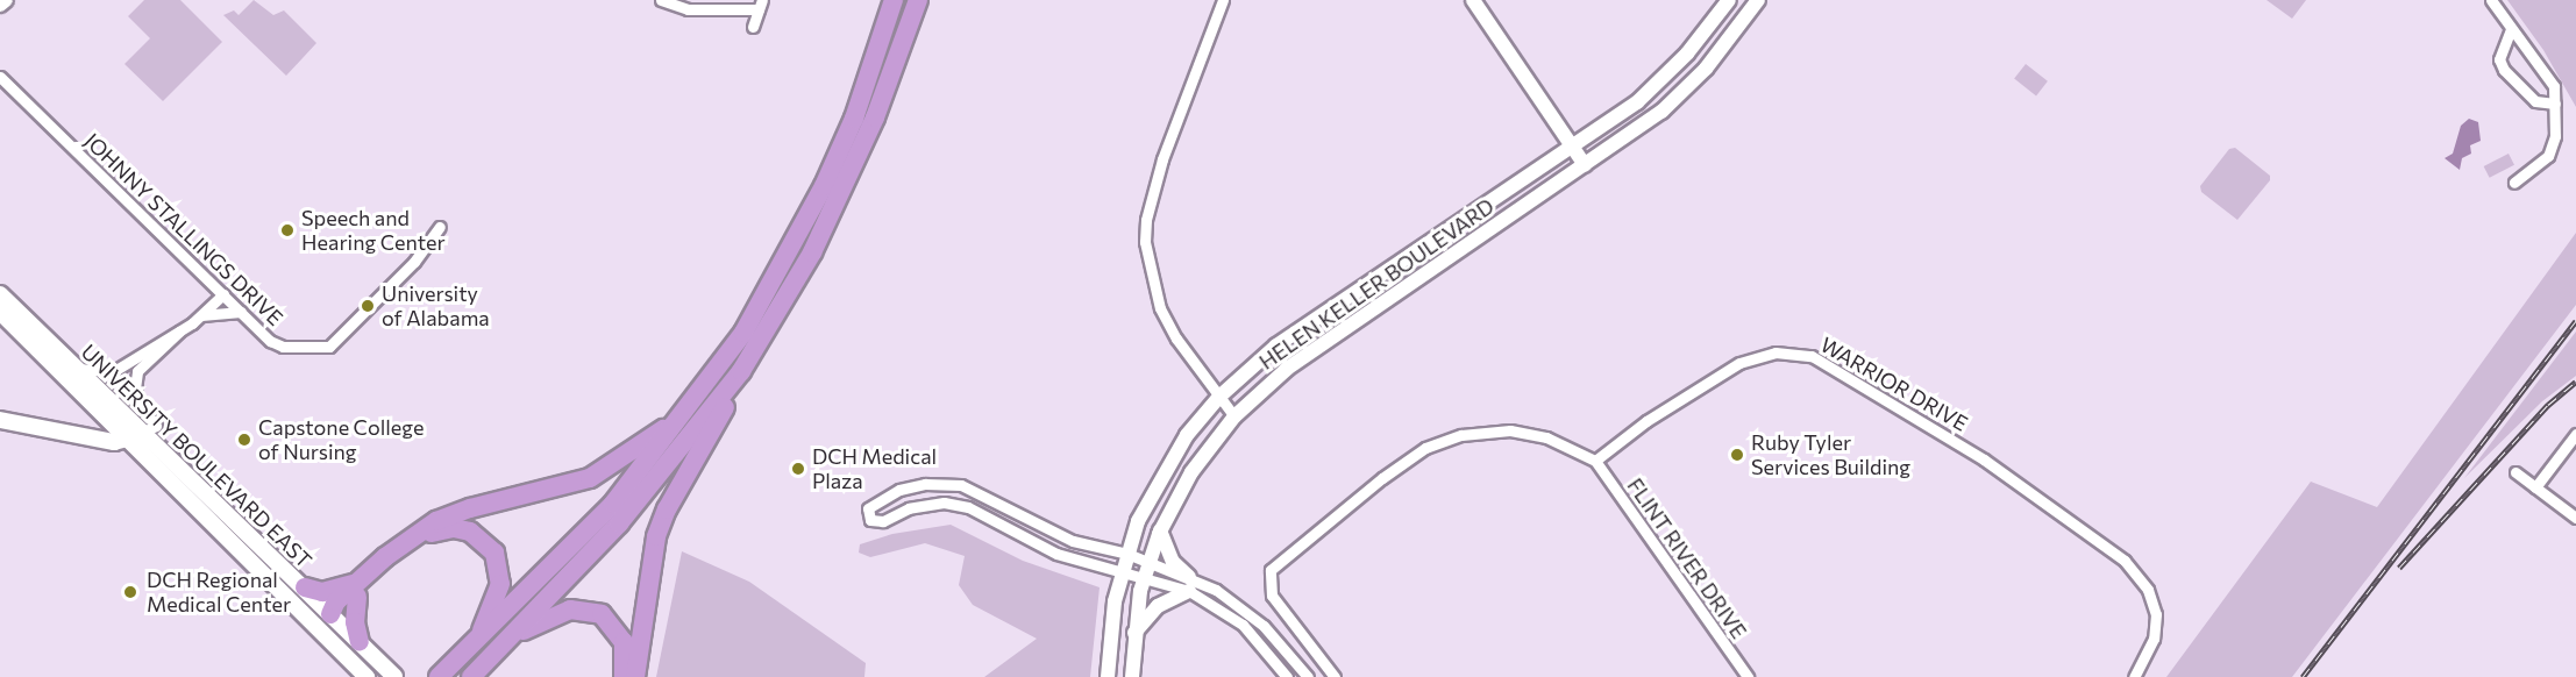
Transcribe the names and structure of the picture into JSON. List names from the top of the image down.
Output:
{
  "streets": {
    "main road": ["UNIVERSITY BOULEVARD EAST"],
    "street": [
      "JOHNNY STALLINGS DRIVE",
      "HELEN KELLER BOULEVARD",
      "WARRIOR DRIVE",
      "FLINT RIVER DRIVE"
    ]
  },
  "crossings": [
    ["WARRIOR DRIVE", "FLINT RIVER DRIVE"]
  ],
  "places": [
    "Speech and Hearing Center",
    "University of Alabama",
    "Capstone College of Nursing",
    "Ruby Tyler Services Building",
    "DCH Medical Plaza",
    "DCH Regional Medical Center"
  ]
}
